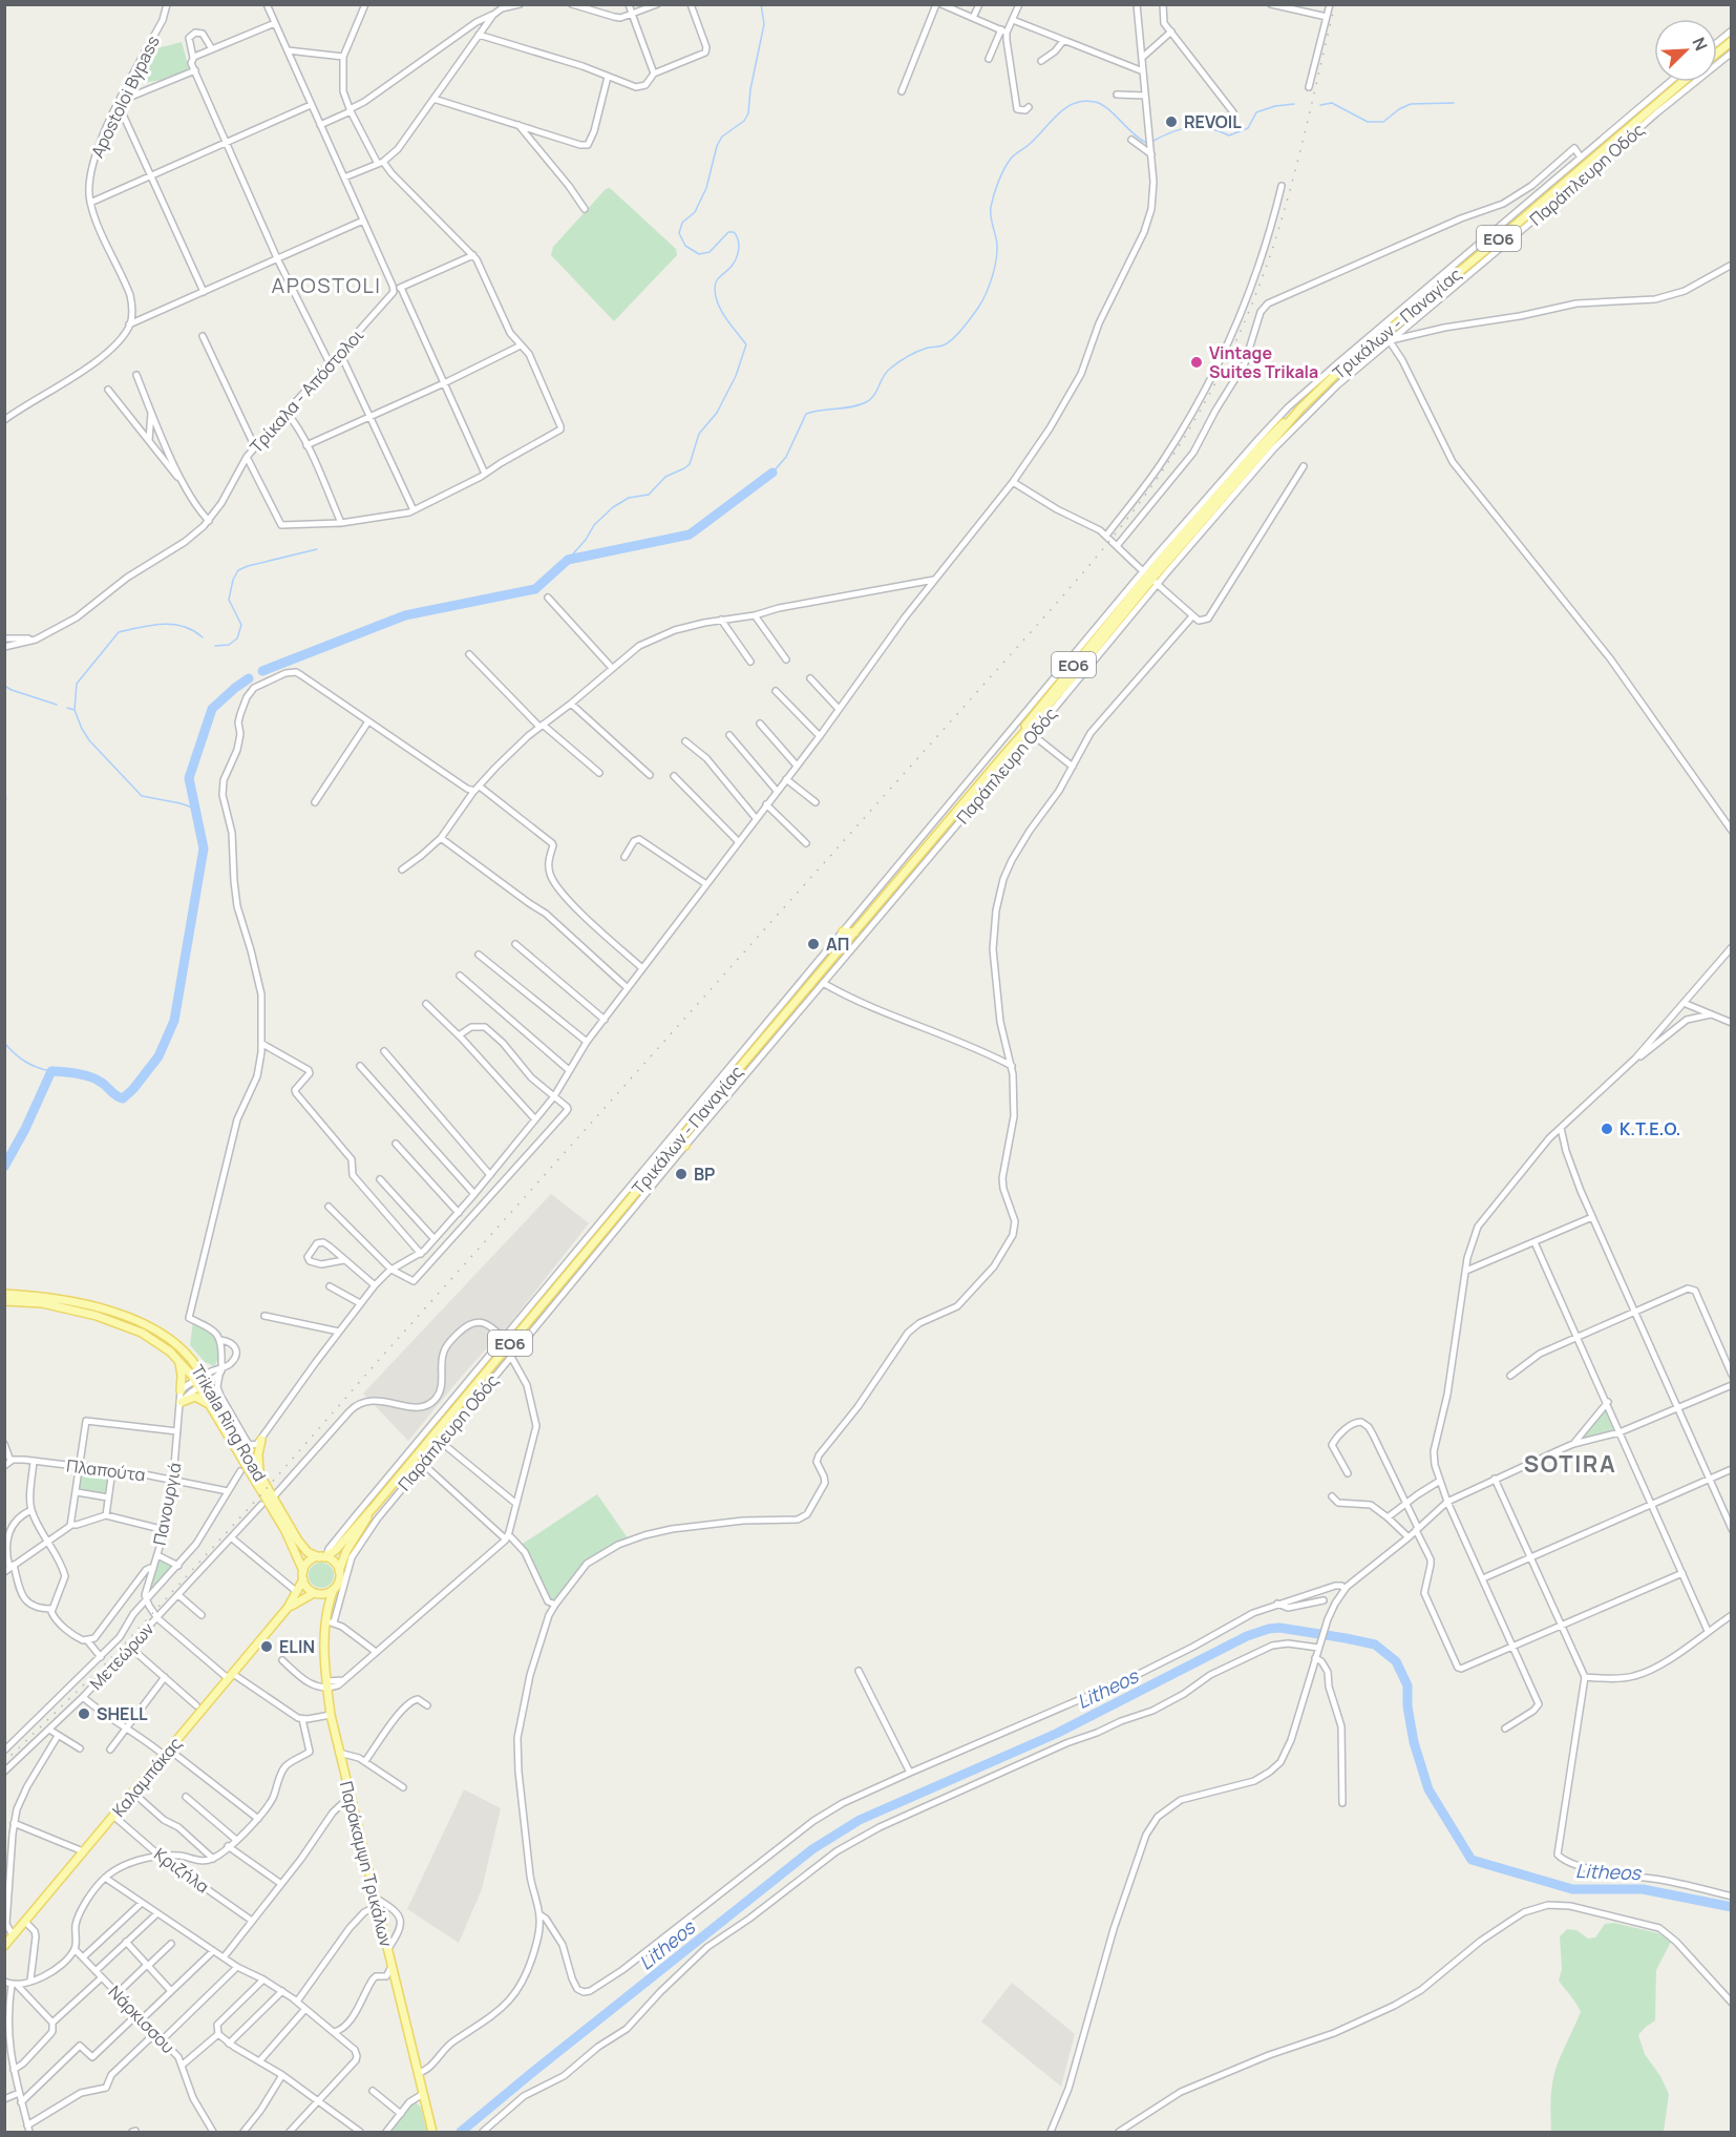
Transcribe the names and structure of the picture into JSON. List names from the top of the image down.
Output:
{
  "streets": {
    "main road": [
      "ΕΟ6",
      "Τρικάλων - Παναγίας",
      "Trikala Ring Road",
      "Καλαμπάκας",
      "Παράκαμψη Τρικάλων"
    ],
    "street": [
      "Apostoloi Bypass",
      "Παράπλευρη Οδός",
      "Τρίκαλα - Απόστολοι",
      "Πλαπούτα",
      "Πανουργιά",
      "Μετεώρων",
      "Κριζήλα",
      "Νάρκισσου"
    ]
  },
  "crossings": [
    ["Παράπλευρη Οδός", "ΕΟ6"],
    ["Παράπλευρη Οδός", "Τρικάλων - Παναγίας"],
    ["Παράπλευρη Οδός", "Trikala Ring Road"],
    ["Παράπλευρη Οδός", "Καλαμπάκας"],
    ["Παράπλευρη Οδός", "Παράκαμψη Τρικάλων"],
    ["ΕΟ6", "Τρικάλων - Παναγίας"],
    ["ΕΟ6", "Trikala Ring Road"],
    ["ΕΟ6", "Καλαμπάκας"],
    ["ΕΟ6", "Παράκαμψη Τρικάλων"],
    ["Τρικάλων - Παναγίας", "Trikala Ring Road"],
    ["Τρικάλων - Παναγίας", "Καλαμπάκας"],
    ["Τρικάλων - Παναγίας", "Παράκαμψη Τρικάλων"],
    ["Trikala Ring Road", "Καλαμπάκας"],
    ["Trikala Ring Road", "Παράκαμψη Τρικάλων"],
    ["Πλαπούτα", "Πανουργιά"],
    ["Καλαμπάκας", "Παράκαμψη Τρικάλων"],
    ["Καλαμπάκας", "Κριζήλα"]
  ],
  "districts": ["APOSTOLI", "SOTIRA"],
  "water": ["Litheos"],
  "places": [
    "REVOIL",
    "Vintage Suites Trikala",
    "ΑΠ",
    "Κ.Τ.Ε.Ο.",
    "BP",
    "ELIN",
    "SHELL"
  ],
  "north": "top right"
}
